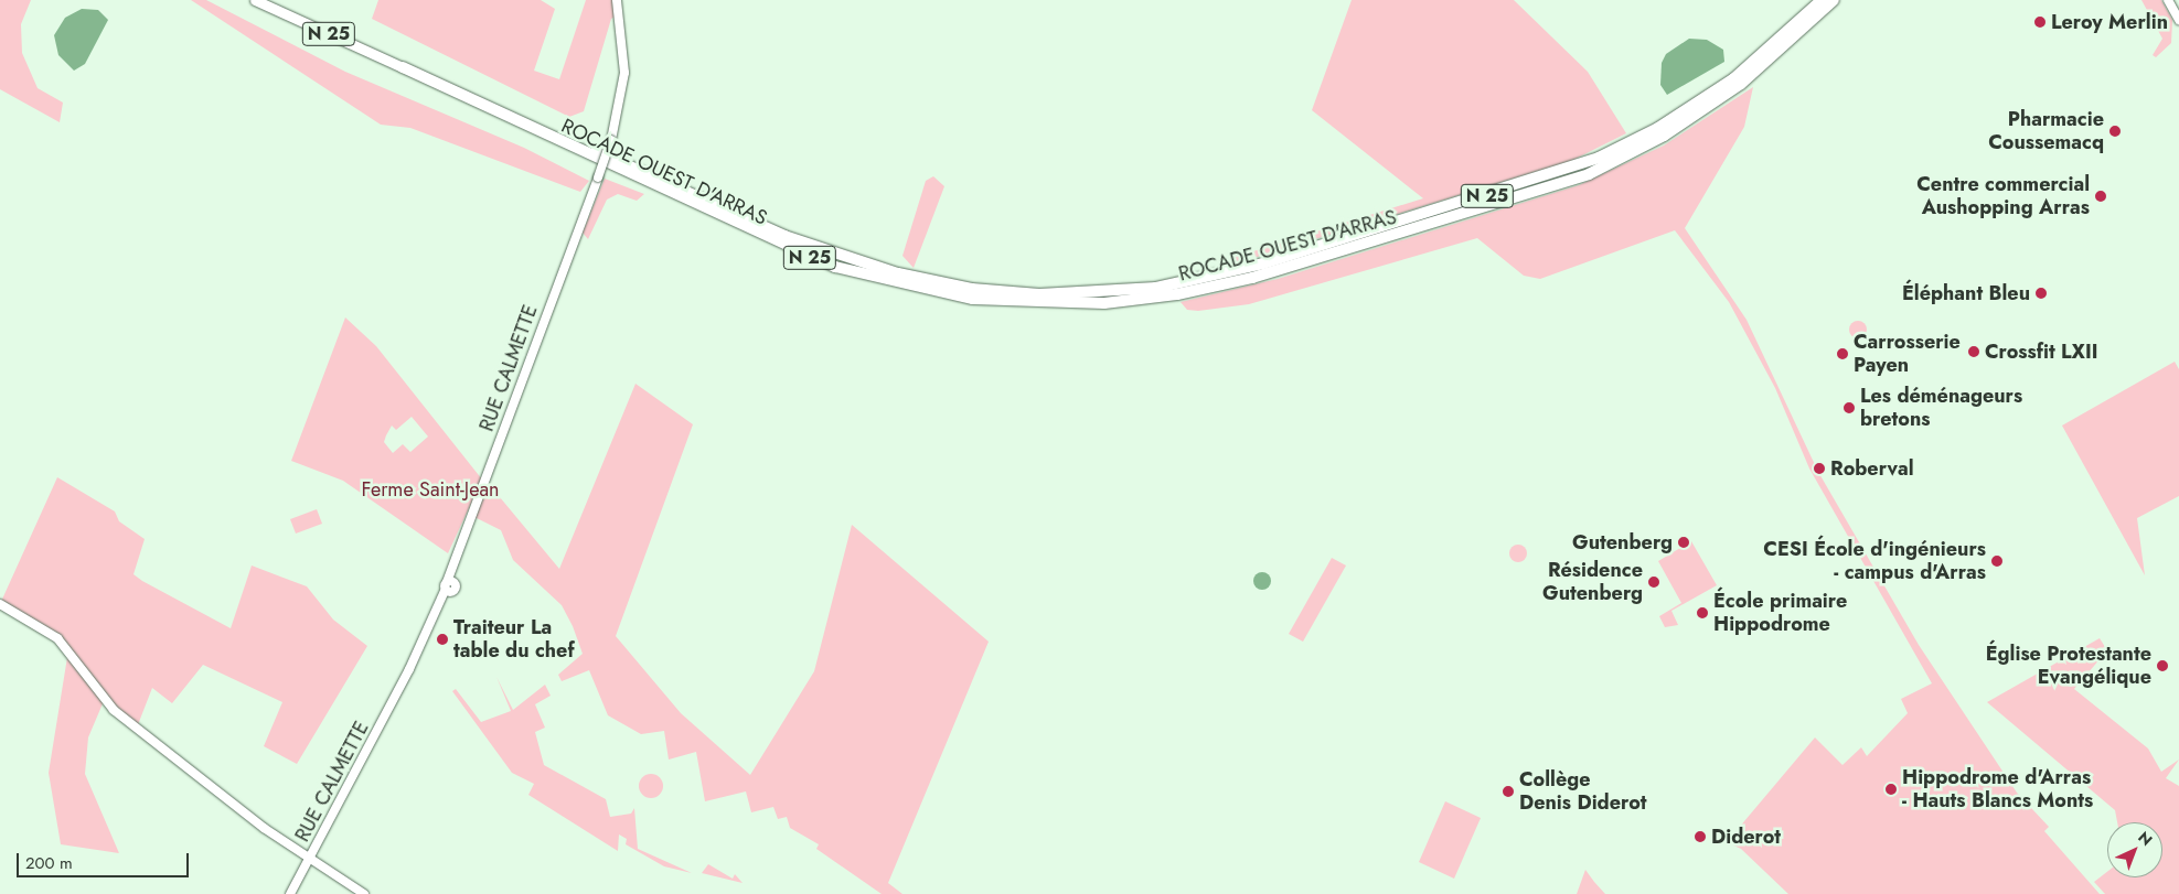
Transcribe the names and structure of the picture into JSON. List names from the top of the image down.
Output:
{
  "streets": {
    "highway": ["N 25", "ROCADE OUEST D'ARRAS"],
    "street": ["RUE CALMETTE"]
  },
  "parks": ["Ferme Saint-Jean"],
  "places": [
    "Leroy Merlin",
    "Pharmacie Coussemacq",
    "Centre commercial Aushopping Arras",
    "Éléphant Bleu",
    "Crossfit LXII",
    "Carrosserie Payen",
    "Les déménageurs bretons",
    "Roberval",
    "Gutenberg",
    "CESI École d'ingénieurs - campus d'Arras",
    "Résidence Gutenberg",
    "École primaire Hippodrome",
    "Traiteur La table du chef",
    "Église Protestante Evangélique",
    "Hippodrome d'Arras - Hauts Blancs Monts",
    "Collège Denis Diderot",
    "Diderot"
  ],
  "scale_bar": "200 m",
  "north": "top right"
}
